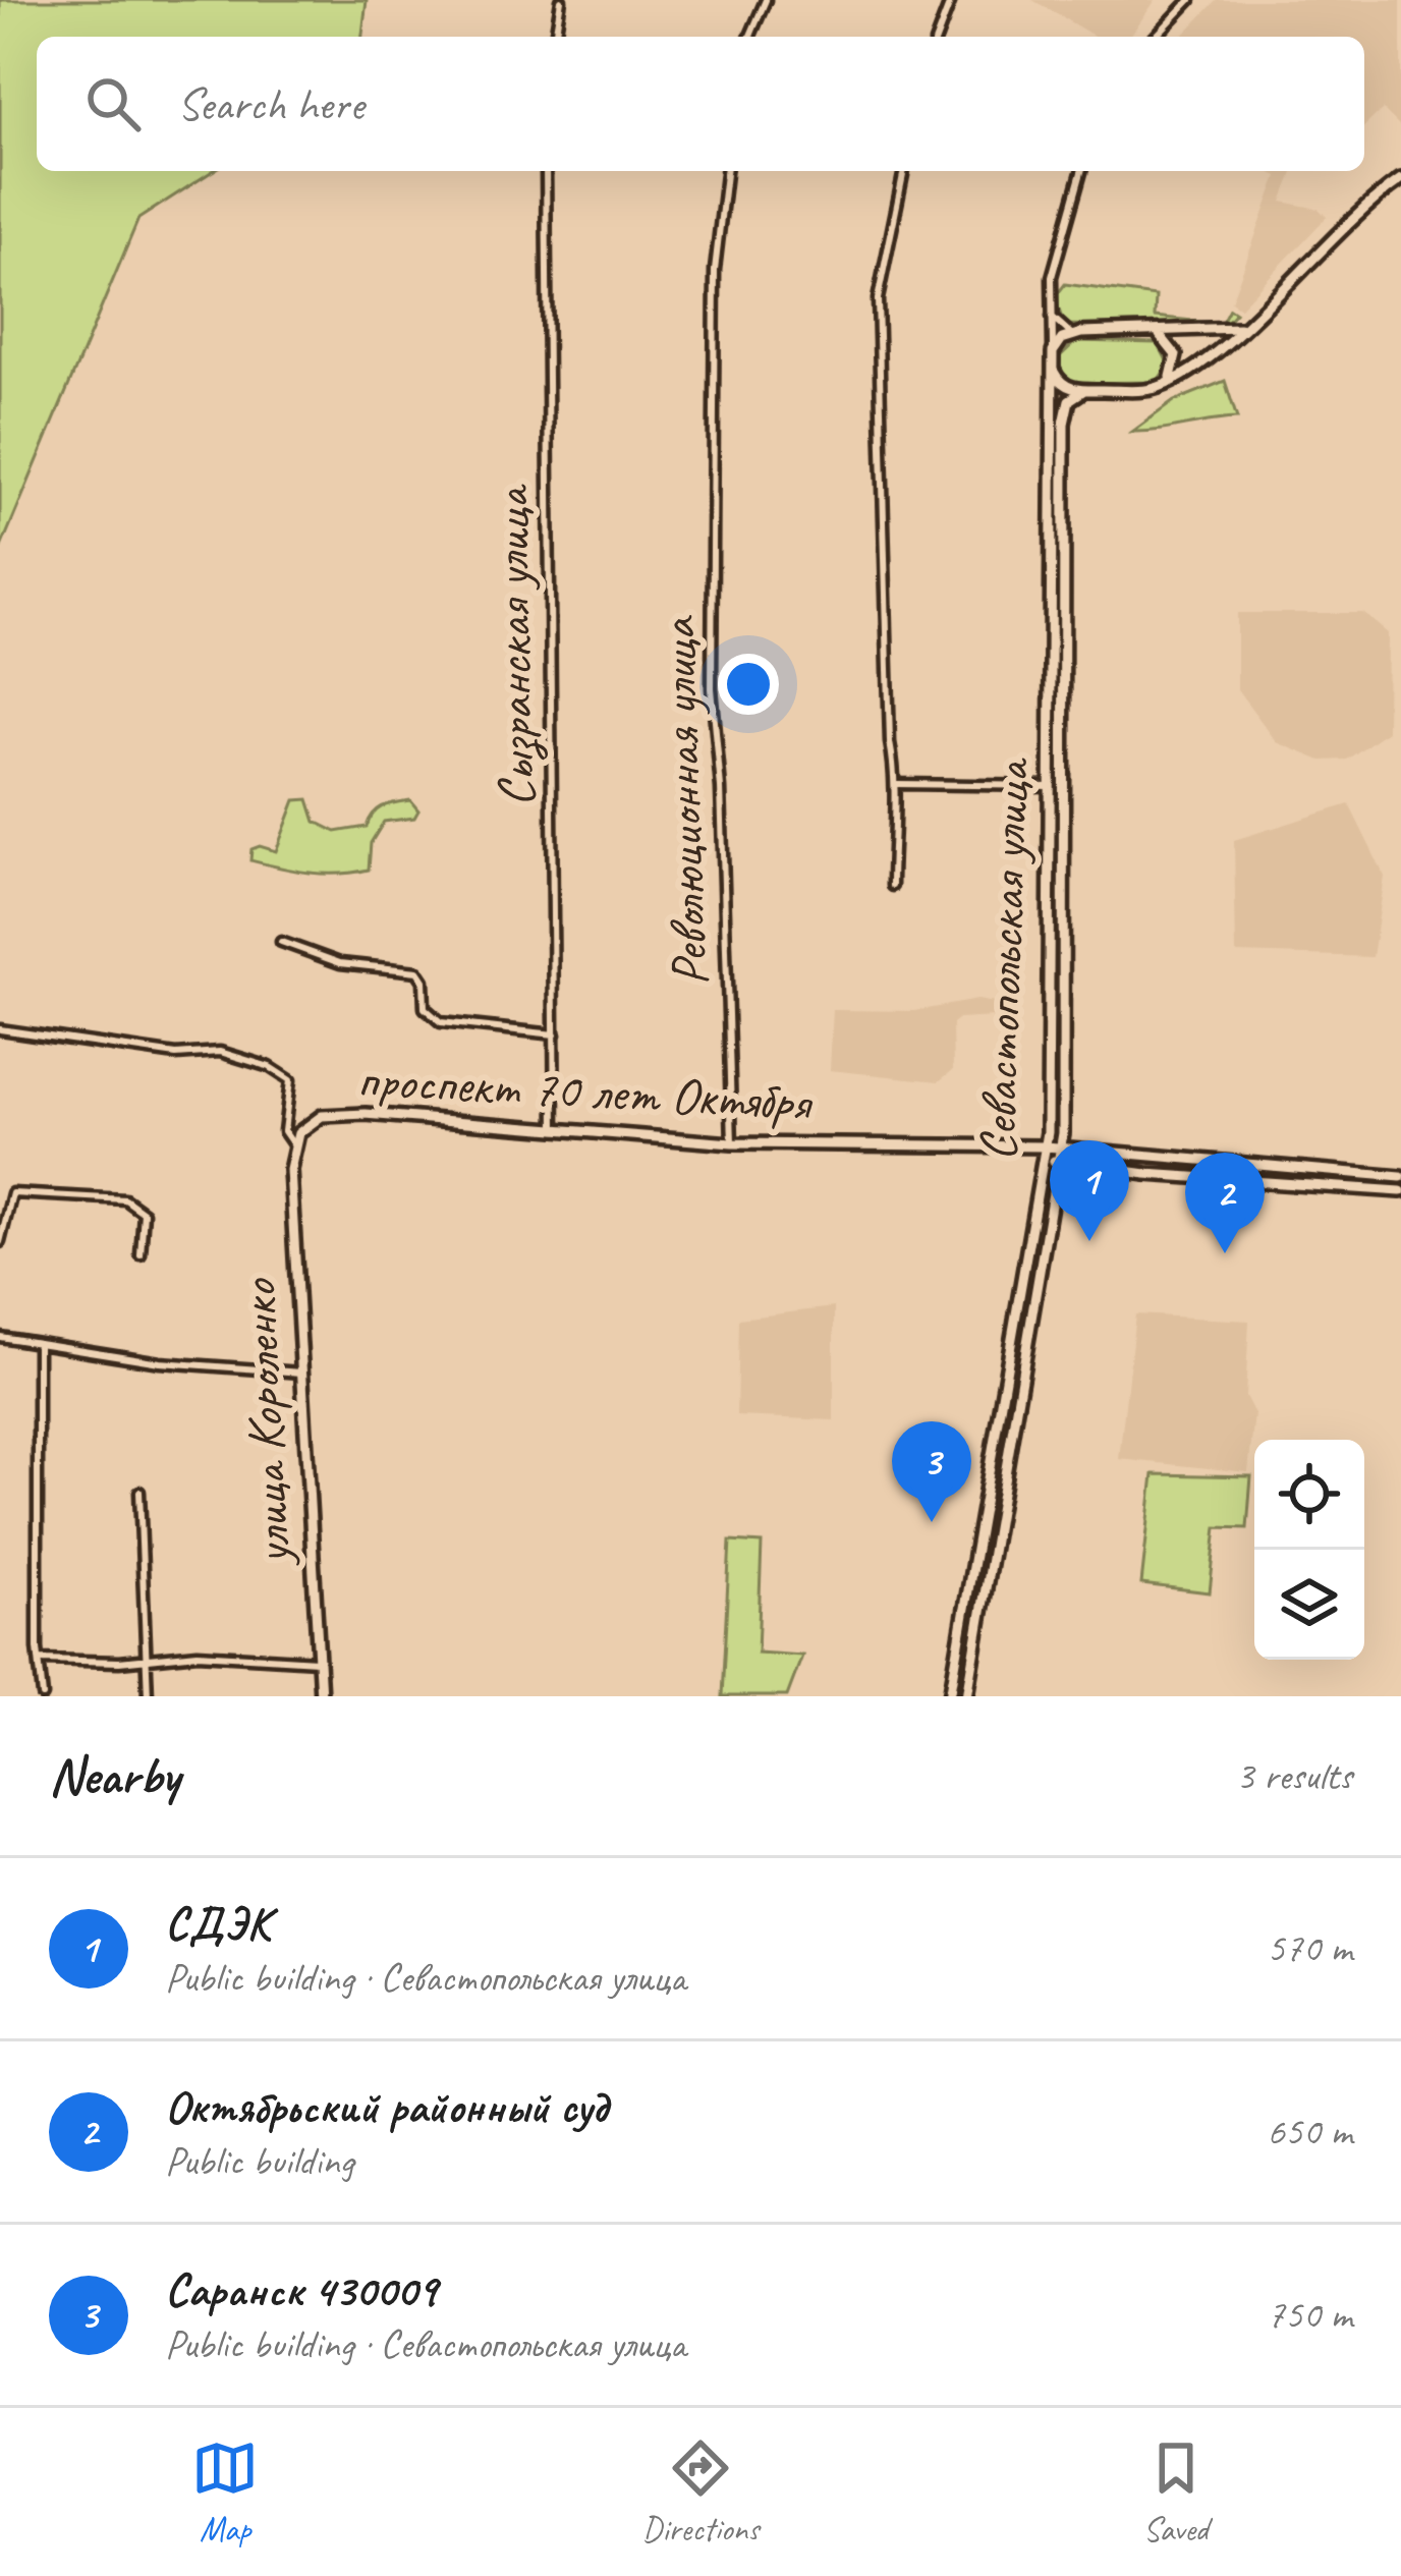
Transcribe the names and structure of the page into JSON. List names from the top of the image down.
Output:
{
  "streets": {
    "street": [
      "Сызранская улица",
      "Революционная улица",
      "Севастопольская улица",
      "проспект 70 лет Октября",
      "улица Короленко"
    ]
  },
  "crossings": [
    ["Сызранская улица", "проспект 70 лет Октября"],
    ["Революционная улица", "проспект 70 лет Октября"],
    ["Севастопольская улица", "проспект 70 лет Октября"],
    ["проспект 70 лет Октября", "улица Короленко"]
  ],
  "page": {
    "search": "Search here",
    "pins": ["1", "2", "3"],
    "heading": ["Nearby", "3 results"],
    "list": [
      {
        "mark": "1",
        "name": "СДЭК",
        "note": "Public building · Севастопольская улица",
        "value": "570 m"
      },
      {
        "mark": "2",
        "name": "Октябрьский районный суд",
        "note": "Public building",
        "value": "650 m"
      },
      {
        "mark": "3",
        "name": "Саранск 430009",
        "note": "Public building · Севастопольская улица",
        "value": "750 m"
      }
    ],
    "nav": ["Map", "Directions", "Saved"]
  }
}
